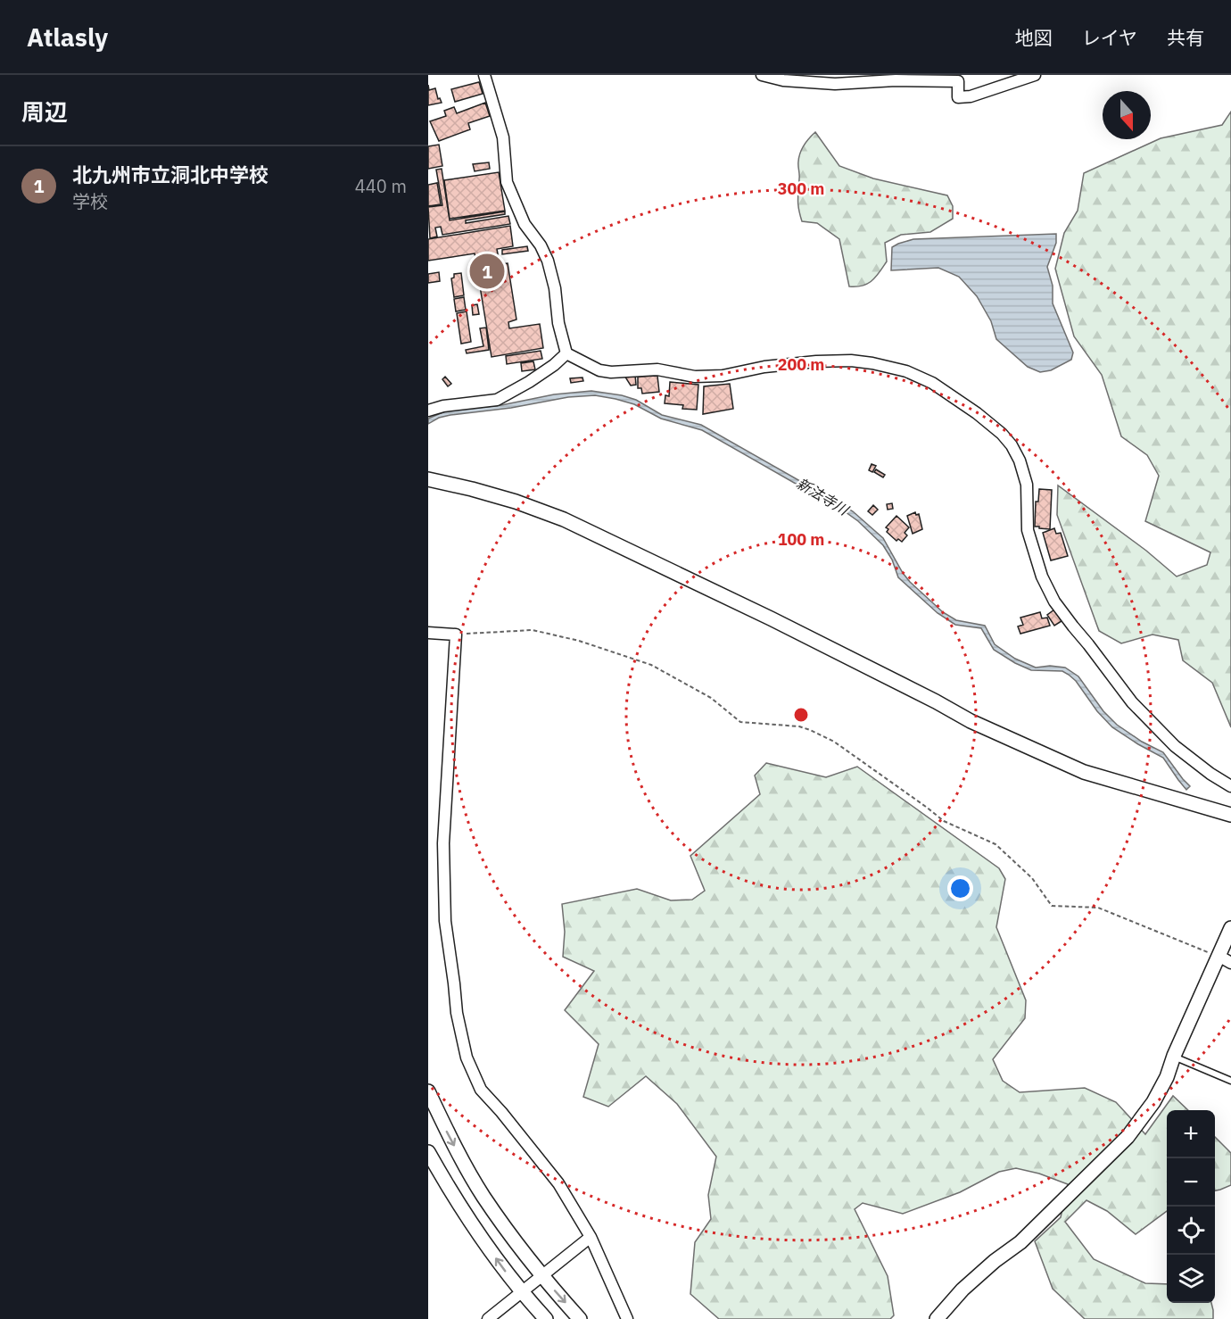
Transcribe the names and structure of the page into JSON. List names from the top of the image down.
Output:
{
  "water": ["新法寺川"],
  "north": "bottom",
  "page": {
    "header": "Atlasly",
    "nav": ["地図", "レイヤ", "共有"],
    "heading": "周辺",
    "list": [
      {
        "mark": "1",
        "name": "北九州市立洞北中学校",
        "note": "学校",
        "value": "440 m"
      }
    ],
    "pins": "1",
    "map_buttons": ["+", "−"]
  },
  "rings": ["300 m", "200 m", "100 m"]
}
